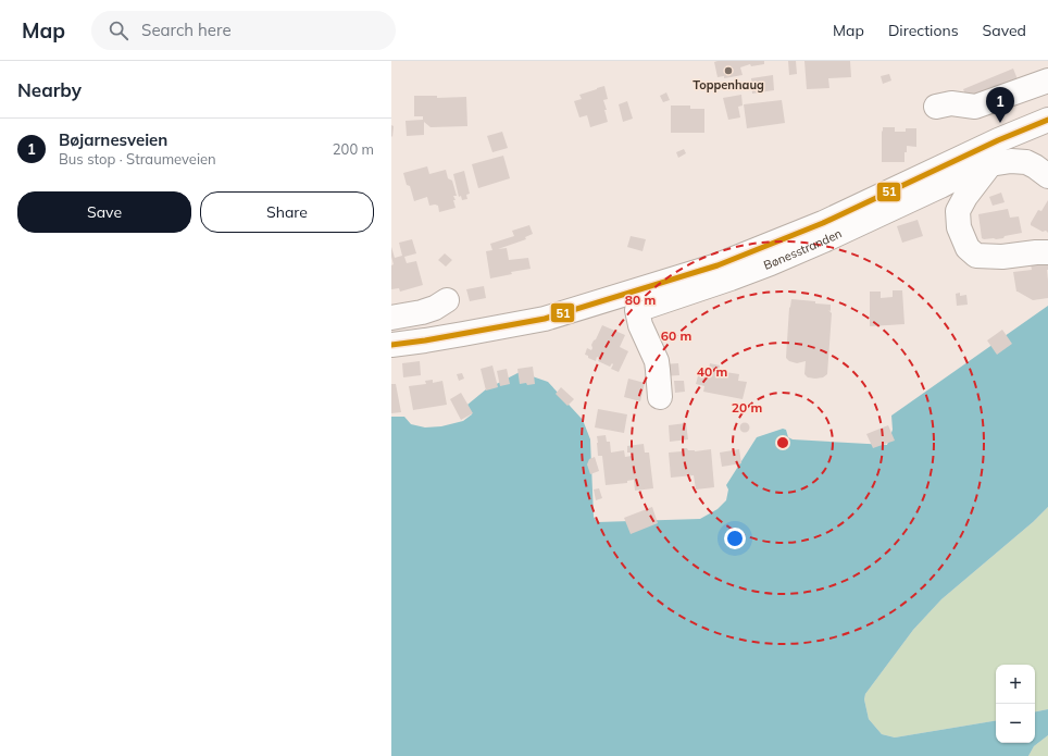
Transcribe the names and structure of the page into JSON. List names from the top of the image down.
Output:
{
  "streets": {
    "main road": ["Bønesstranden"]
  },
  "places": ["Toppenhaug"],
  "lines": ["transit line 51"],
  "page": {
    "header": "Map",
    "search": "Search here",
    "nav": ["Map", "Directions", "Saved"],
    "heading": "Nearby",
    "pins": "1",
    "list": [
      {
        "mark": "1",
        "name": "Bøjarnesveien",
        "note": "Bus stop · Straumeveien",
        "value": "200 m"
      }
    ],
    "buttons": ["Save", "Share"],
    "map_buttons": ["+", "−"]
  },
  "rings": [
    "80 m",
    "60 m",
    "40 m",
    "20 m"
  ]
}
